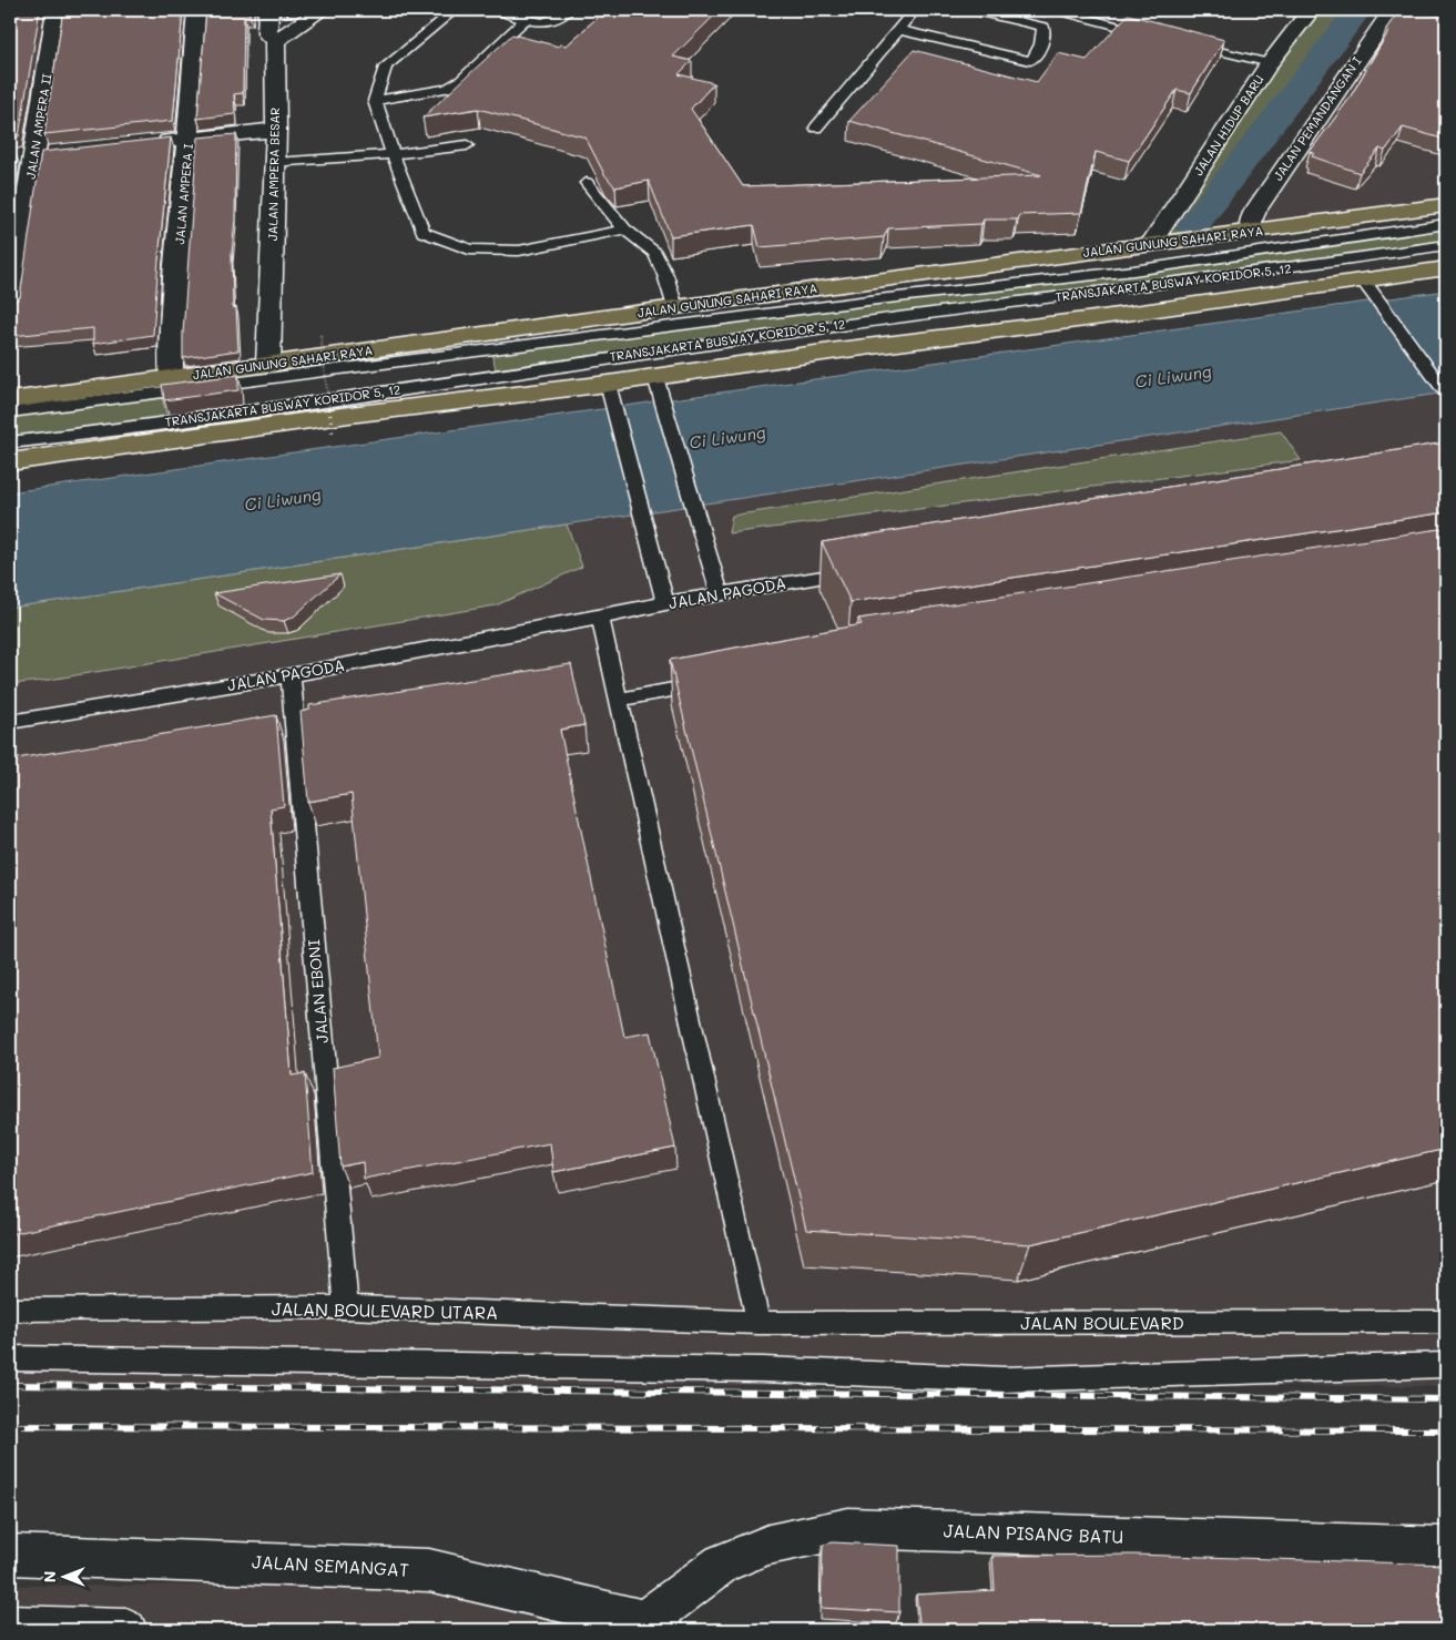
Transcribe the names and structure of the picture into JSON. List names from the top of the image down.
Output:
{
  "streets": {
    "main road": ["JALAN GUNUNG SAHARI RAYA"],
    "street": [
      "JALAN PEMANDANGAN I",
      "JALAN HIDUP BARU",
      "JALAN AMPERA II",
      "JALAN AMPERA BESAR",
      "JALAN AMPERA I",
      "JALAN PISANG BATU",
      "JALAN SEMANGAT"
    ],
    "lane": [
      "TRANSJAKARTA BUSWAY KORIDOR 5, 12",
      "JALAN PAGODA",
      "JALAN EBONI",
      "JALAN BOULEVARD UTARA",
      "JALAN BOULEVARD"
    ]
  },
  "crossings": [
    ["JALAN PEMANDANGAN I", "JALAN GUNUNG SAHARI RAYA"],
    ["JALAN HIDUP BARU", "JALAN GUNUNG SAHARI RAYA"],
    ["JALAN AMPERA BESAR", "JALAN GUNUNG SAHARI RAYA"],
    ["JALAN AMPERA I", "JALAN GUNUNG SAHARI RAYA"],
    ["JALAN PAGODA", "JALAN EBONI"],
    ["JALAN EBONI", "JALAN BOULEVARD UTARA"],
    ["JALAN BOULEVARD UTARA", "JALAN BOULEVARD"],
    ["JALAN PISANG BATU", "JALAN SEMANGAT"]
  ],
  "water": ["Ci Liwung"],
  "north": "left"
}
